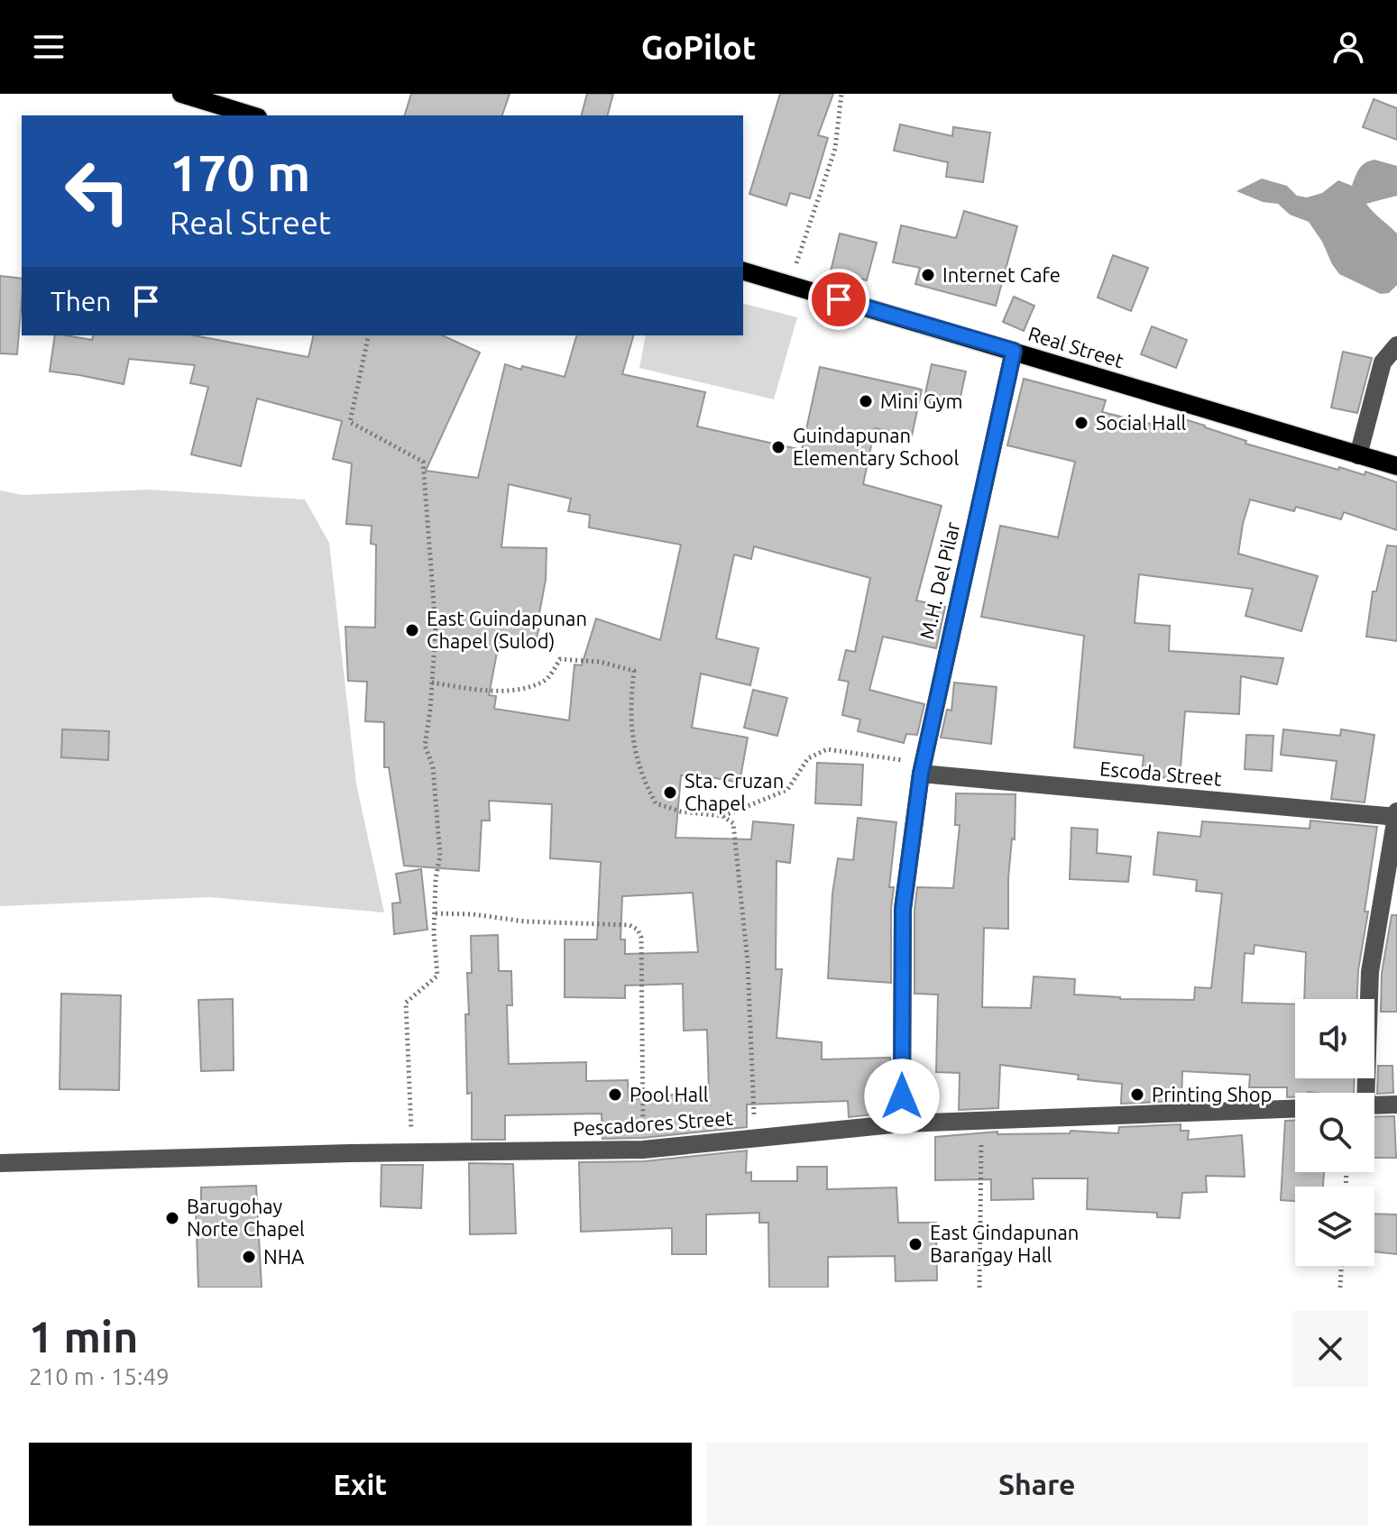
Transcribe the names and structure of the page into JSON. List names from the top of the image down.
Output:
{
  "streets": {
    "main road": ["Real Street"],
    "street": ["M.H. Del Pilar", "Escoda Street", "Pescadores Street"]
  },
  "crossings": [
    ["Real Street", "M.H. Del Pilar"],
    ["M.H. Del Pilar", "Escoda Street"],
    ["M.H. Del Pilar", "Pescadores Street"]
  ],
  "places": [
    "Internet Cafe",
    "Mini Gym",
    "Social Hall",
    "Guindapunan Elementary School",
    "East Guindapunan Chapel (Sulod)",
    "Sta. Cruzan Chapel",
    "Pool Hall",
    "Printing Shop",
    "Barugohay Norte Chapel",
    "East Gindapunan Barangay Hall",
    "NHA"
  ],
  "page": {
    "header": "GoPilot",
    "turn": ["170 m", "Real Street"],
    "then": "Then",
    "heading": ["1 min", "210 m · 15:49"],
    "buttons": ["Exit", "Share"]
  }
}
